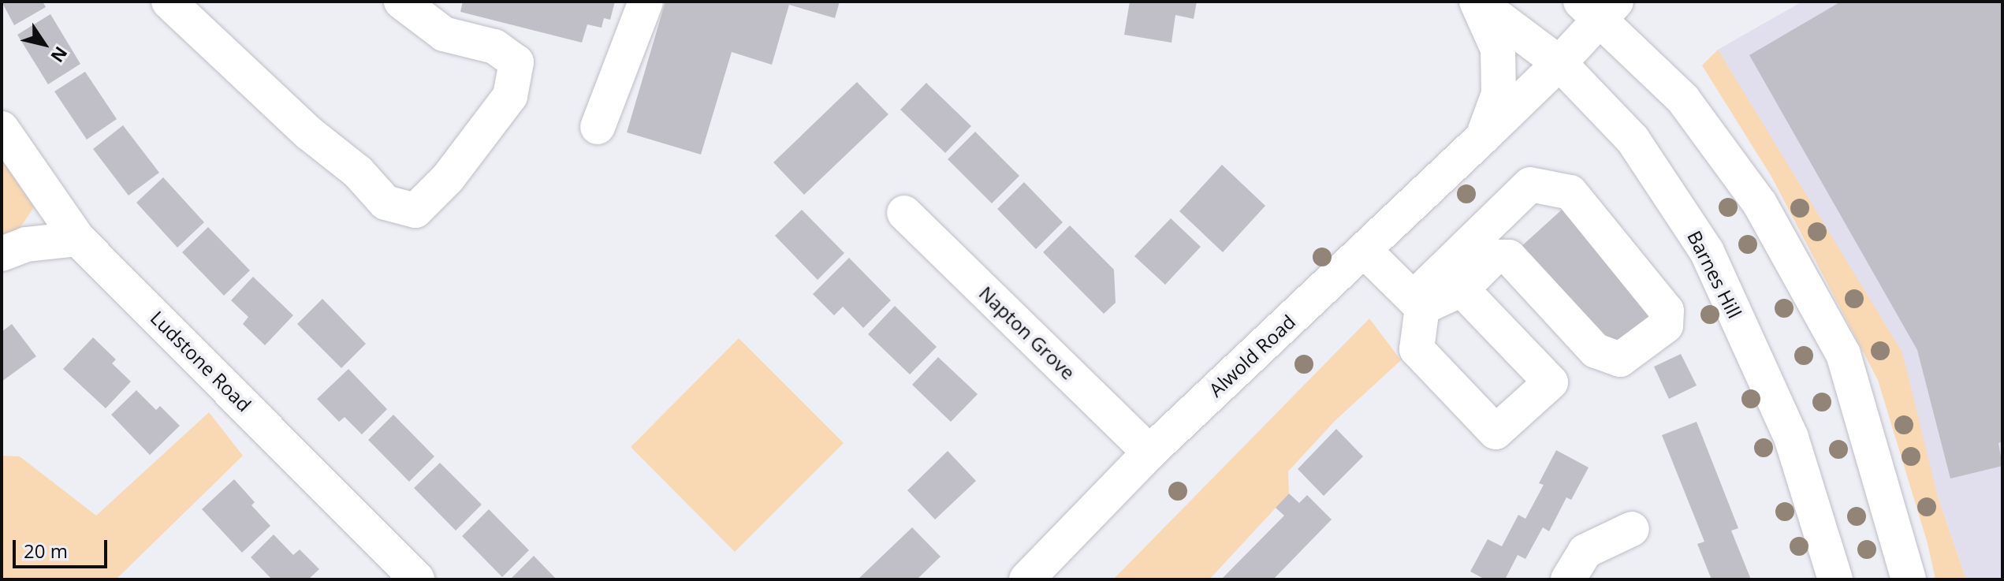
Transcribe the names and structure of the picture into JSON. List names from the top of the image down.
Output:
{
  "streets": {
    "street": [
      "Barnes Hill",
      "Napton Grove",
      "Alwold Road",
      "Ludstone Road"
    ]
  },
  "crossings": [
    ["Barnes Hill", "Alwold Road"],
    ["Napton Grove", "Alwold Road"]
  ],
  "scale_bar": "20 m",
  "north": "bottom right"
}
